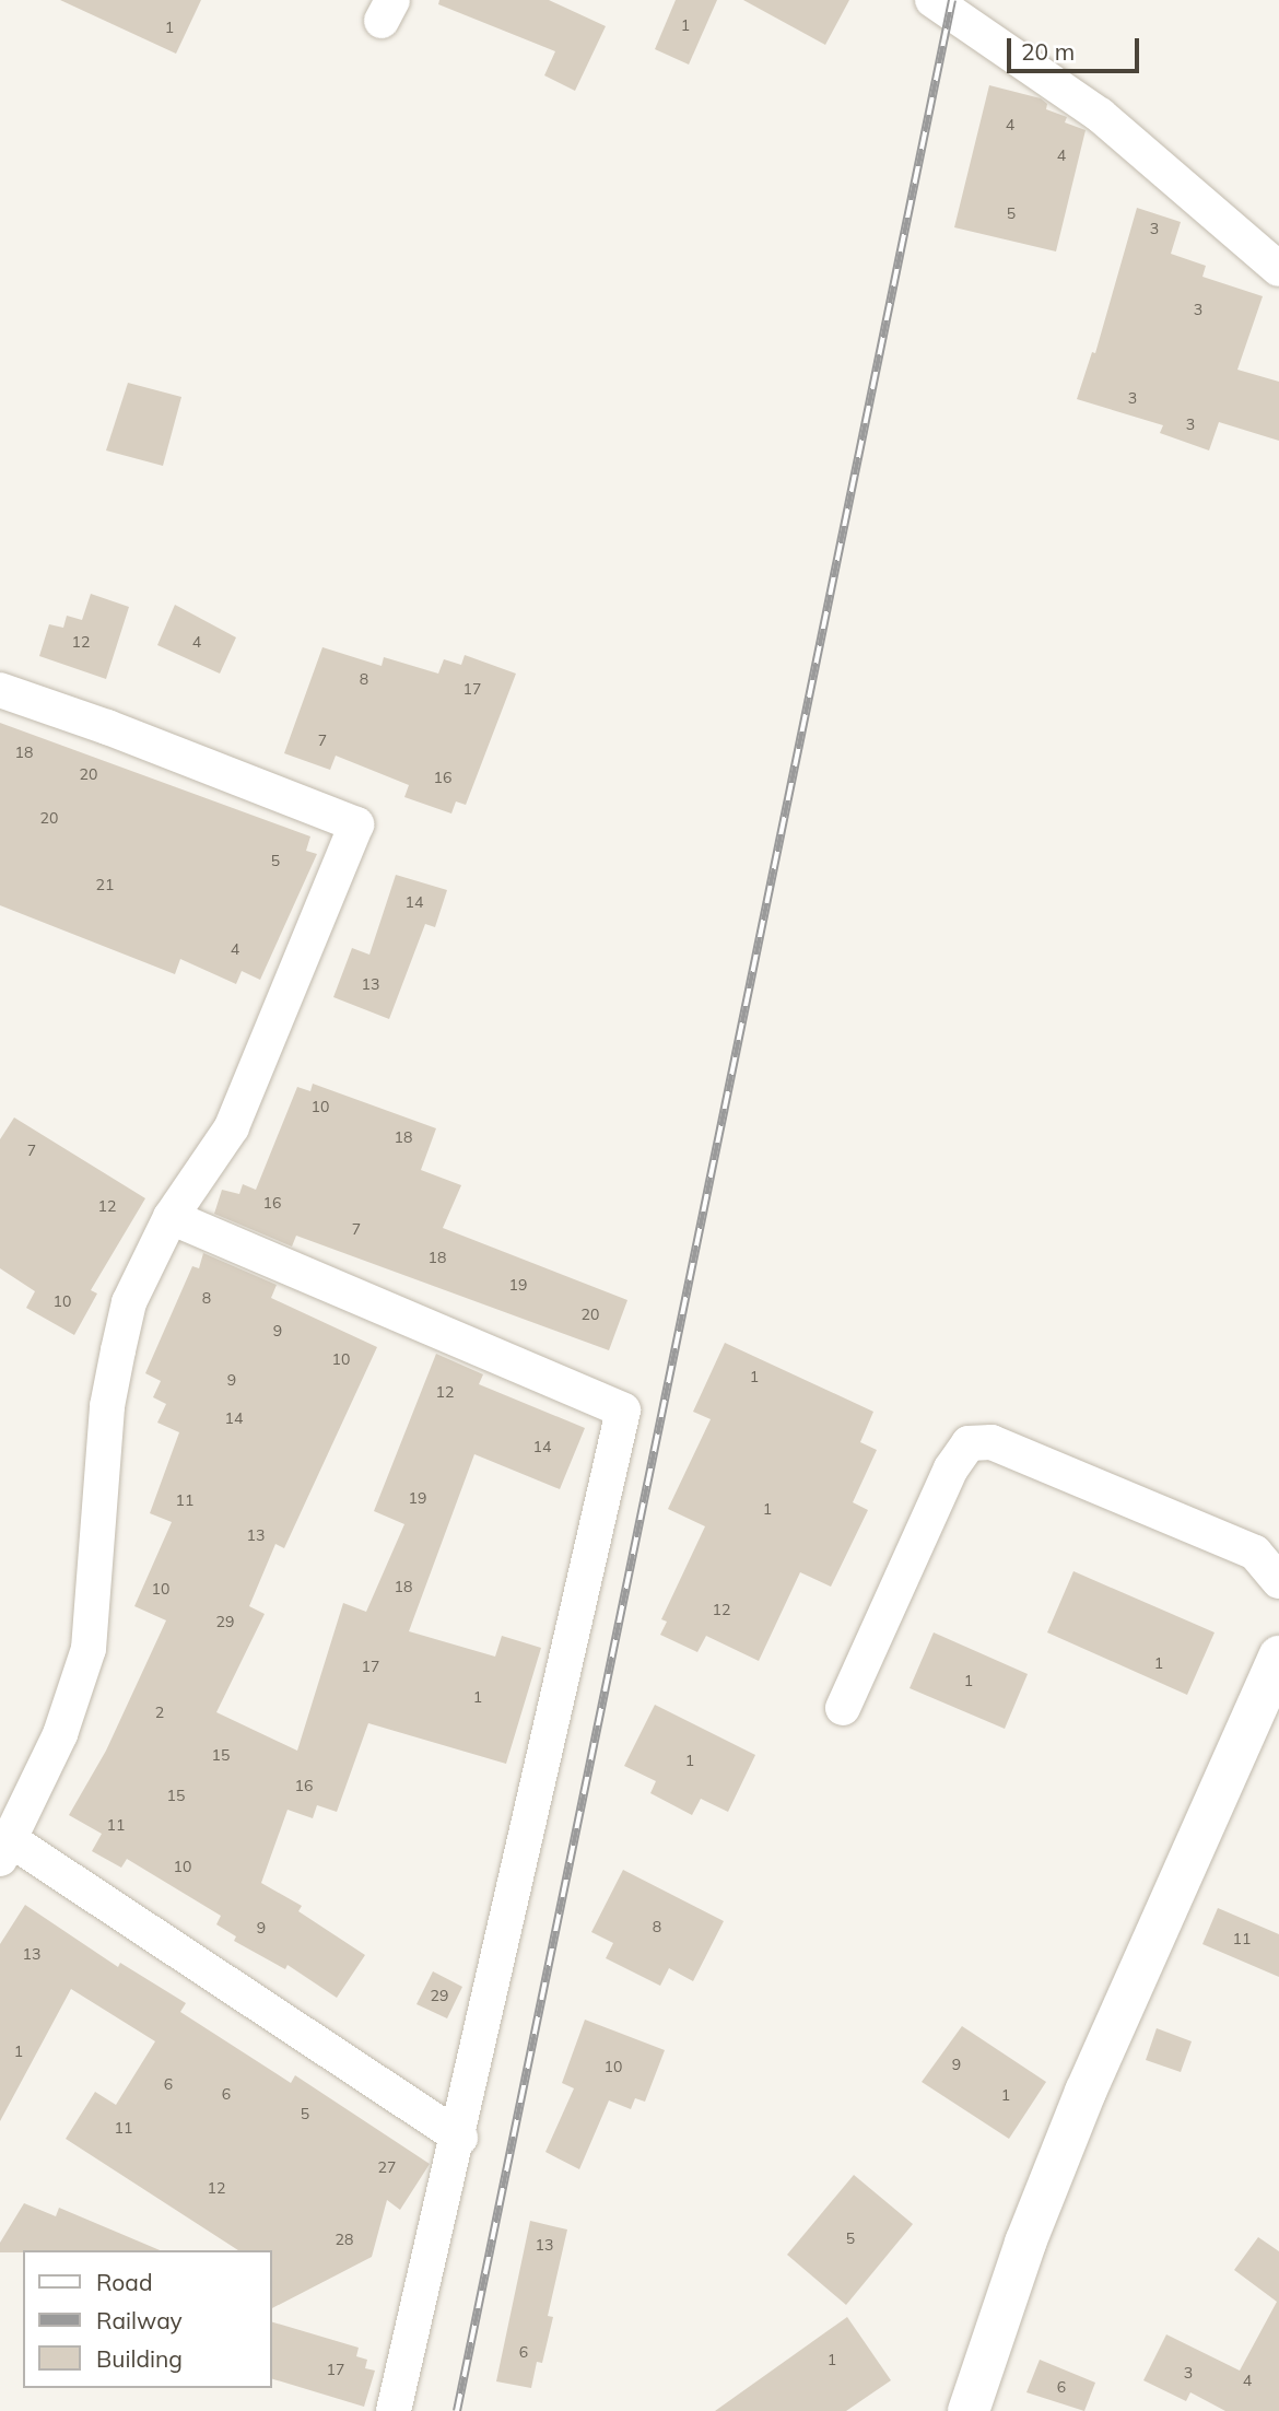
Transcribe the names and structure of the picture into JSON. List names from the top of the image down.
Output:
{
  "house_numbers": [
    "1",
    "1",
    "4",
    "4",
    "5",
    "3",
    "3",
    "3",
    "3",
    "12",
    "4",
    "8",
    "17",
    "7",
    "18",
    "20",
    "16",
    "20",
    "5",
    "21",
    "14",
    "4",
    "13",
    "10",
    "18",
    "7",
    "16",
    "12",
    "7",
    "18",
    "19",
    "8",
    "10",
    "20",
    "9",
    "10",
    "1",
    "9",
    "12",
    "14",
    "14",
    "19",
    "11",
    "1",
    "13",
    "18",
    "10",
    "12",
    "29",
    "1",
    "17",
    "1",
    "1",
    "2",
    "15",
    "1",
    "16",
    "15",
    "11",
    "10",
    "8",
    "9",
    "11",
    "13",
    "29",
    "1",
    "9",
    "10",
    "6",
    "6",
    "1",
    "5",
    "11",
    "27",
    "12",
    "5",
    "28",
    "13",
    "6",
    "1",
    "17",
    "3",
    "4",
    "6"
  ],
  "legend": ["Road", "Railway", "Building"],
  "scale_bar": "20 m"
}
